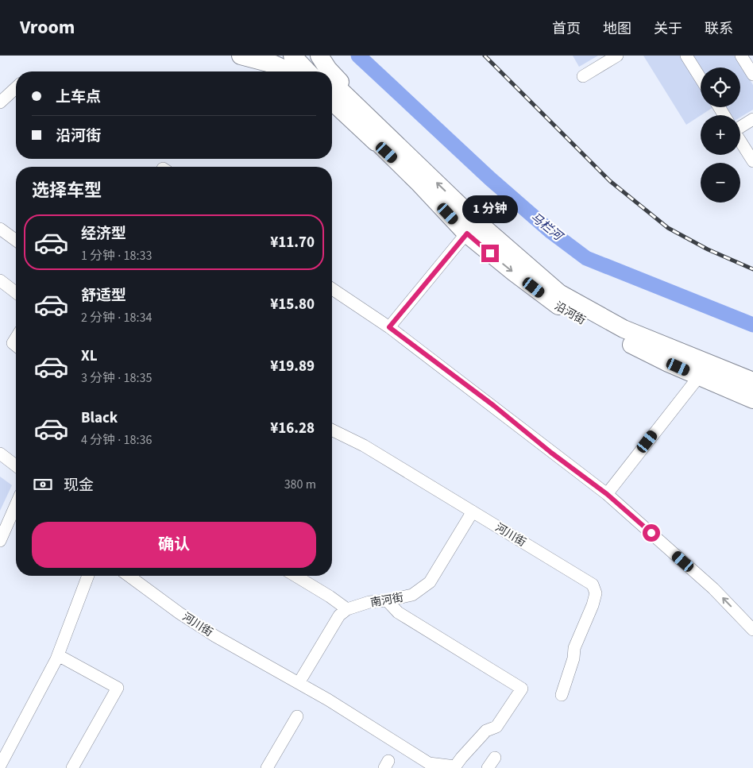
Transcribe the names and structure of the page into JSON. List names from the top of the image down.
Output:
{
  "streets": {
    "highway": ["沿河街"],
    "street": ["河川街", "南河街"]
  },
  "crossings": [
    ["河川街", "南河街"]
  ],
  "water": ["马栏河"],
  "page": {
    "header": "Vroom",
    "nav": [
      "首页",
      "地图",
      "关于",
      "联系"
    ],
    "map_buttons": ["+", "−"],
    "banner": ["上车点", "沿河街"],
    "heading": "选择车型",
    "bubble": "1 分钟",
    "list": [
      {
        "name": "经济型",
        "note": "1 分钟 · 18:33",
        "value": "¥11.70"
      },
      {
        "name": "舒适型",
        "note": "2 分钟 · 18:34",
        "value": "¥15.80"
      },
      {
        "name": "XL",
        "note": "3 分钟 · 18:35",
        "value": "¥19.89"
      },
      {
        "name": "Black",
        "note": "4 分钟 · 18:36",
        "value": "¥16.28"
      }
    ],
    "pay": ["现金", "380 m"],
    "buttons": "确认"
  }
}
